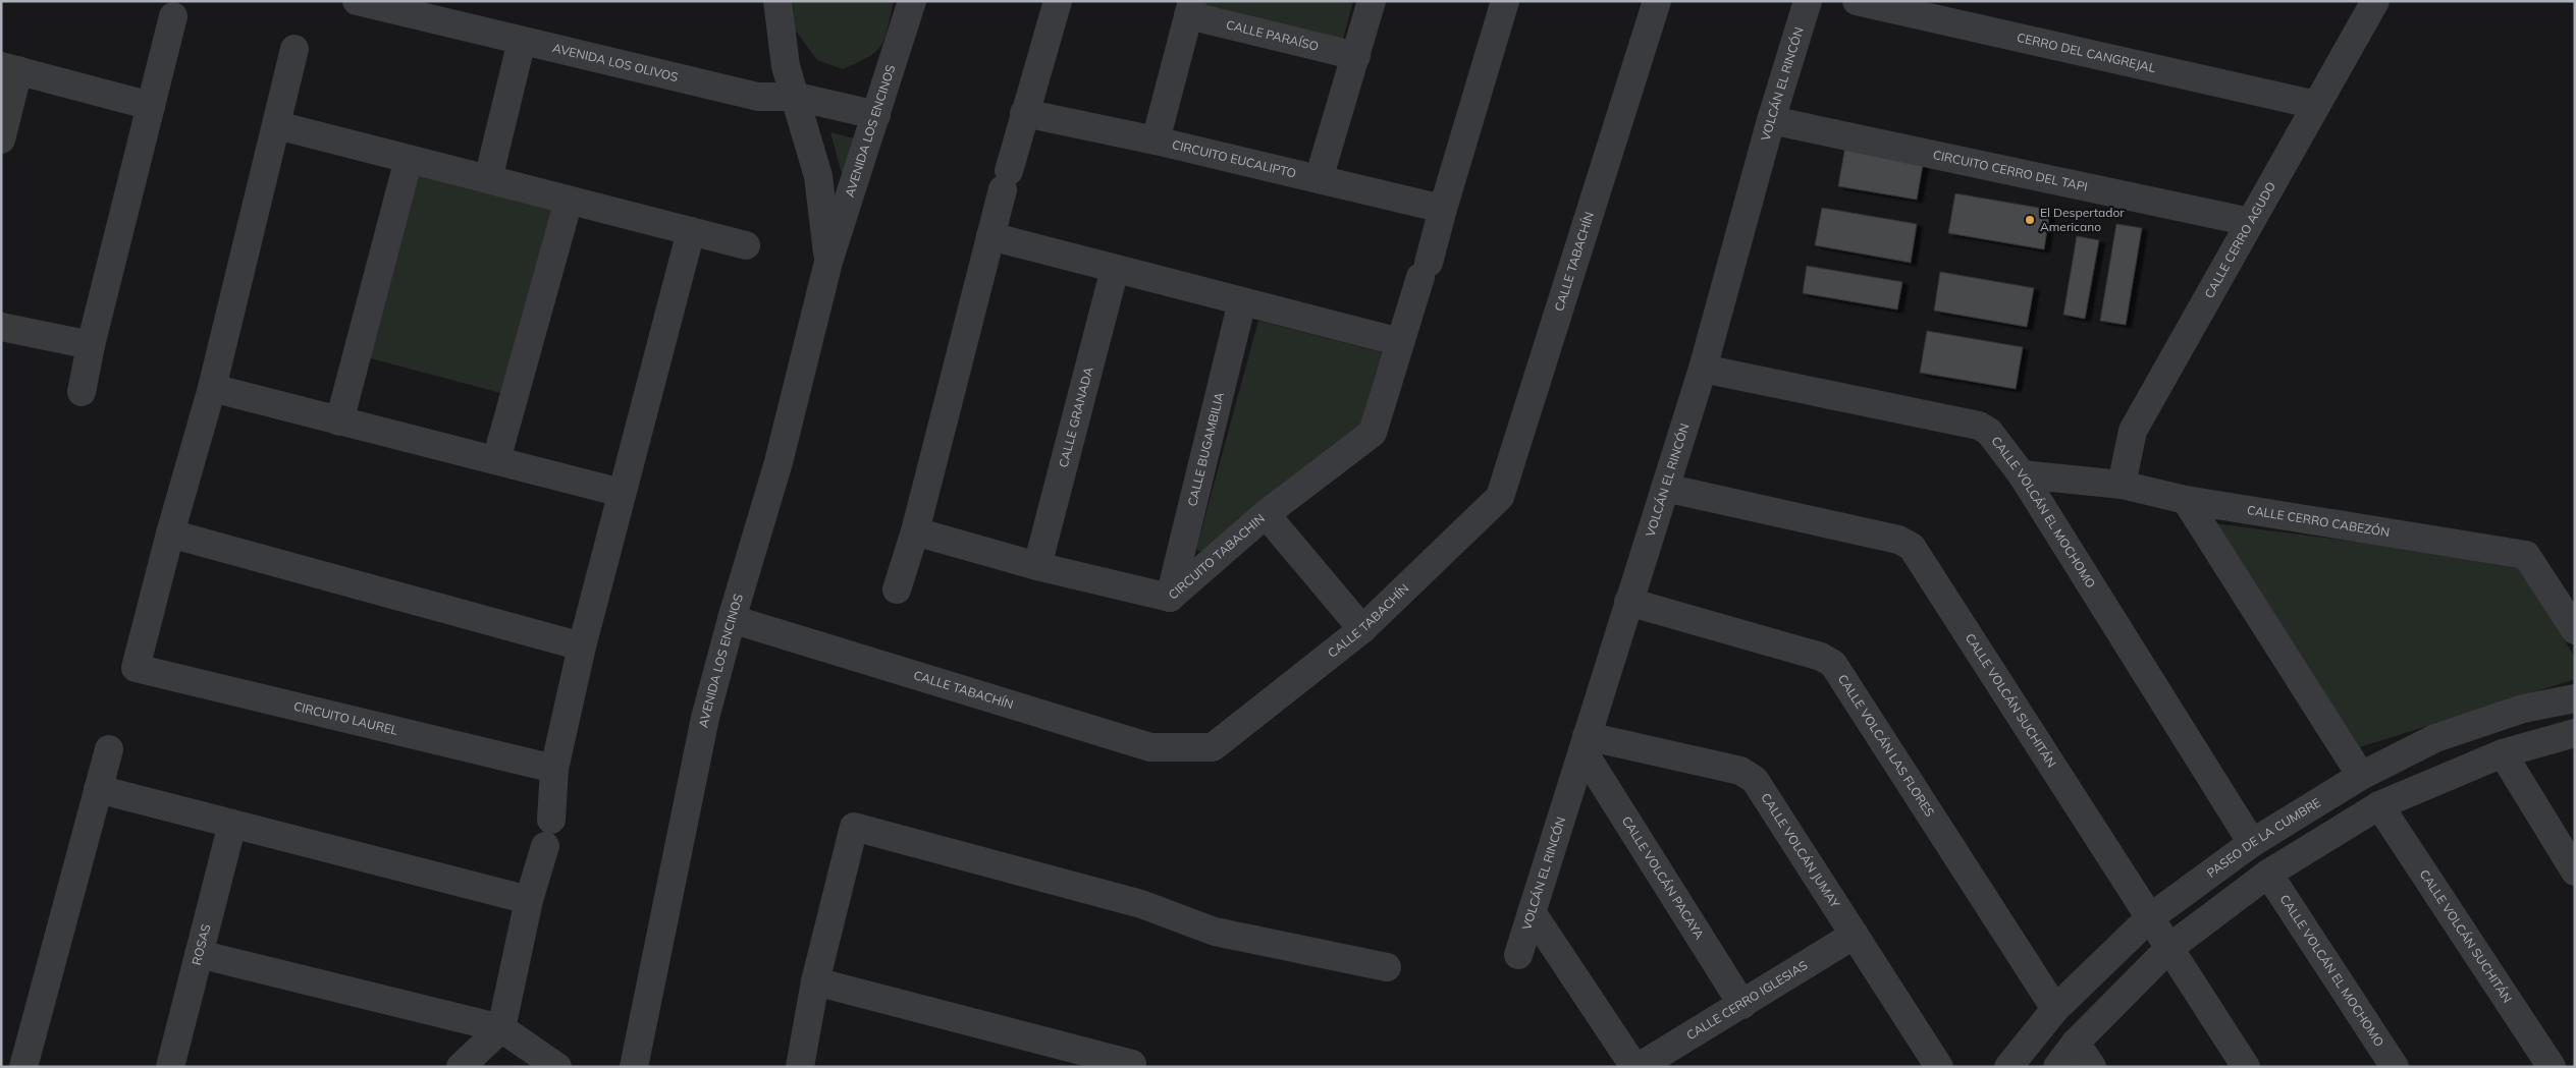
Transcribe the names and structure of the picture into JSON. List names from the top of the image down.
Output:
{
  "streets": {
    "street": [
      "CALLE PARAÍSO",
      "CERRO DEL CANGREJAL",
      "AVENIDA LOS OLIVOS",
      "VOLCÁN EL RINCÓN",
      "AVENIDA LOS ENCINOS",
      "CIRCUITO EUCALIPTO",
      "CIRCUITO CERRO DEL TAPI",
      "CALLE CERRO AGUDO",
      "CALLE TABACHÍN",
      "CALLE GRANADA",
      "CALLE BUGAMBILIA",
      "CALLE VOLCÁN EL MOCHOMO",
      "CALLE CERRO CABEZÓN",
      "CIRCUITO TABACHIN",
      "CALLE VOLCÁN SUCHITÁN",
      "CIRCUITO LAUREL",
      "CALLE VOLCÁN LAS FLORES",
      "PASEO DE LA CUMBRE",
      "CALLE VOLCÁN JUMAY",
      "CALLE VOLCÁN PACAYA",
      "ROSAS",
      "CALLE CERRO IGLESIAS"
    ]
  },
  "crossings": [
    ["CERRO DEL CANGREJAL", "CALLE CERRO AGUDO"],
    ["AVENIDA LOS OLIVOS", "AVENIDA LOS ENCINOS"],
    ["VOLCÁN EL RINCÓN", "CIRCUITO CERRO DEL TAPI"],
    ["VOLCÁN EL RINCÓN", "CALLE VOLCÁN EL MOCHOMO"],
    ["VOLCÁN EL RINCÓN", "CALLE VOLCÁN SUCHITÁN"],
    ["VOLCÁN EL RINCÓN", "CALLE VOLCÁN LAS FLORES"],
    ["VOLCÁN EL RINCÓN", "CALLE VOLCÁN JUMAY"],
    ["VOLCÁN EL RINCÓN", "CALLE VOLCÁN PACAYA"],
    ["AVENIDA LOS ENCINOS", "CALLE TABACHÍN"],
    ["CIRCUITO EUCALIPTO", "CIRCUITO TABACHIN"],
    ["CIRCUITO CERRO DEL TAPI", "CALLE CERRO AGUDO"],
    ["CALLE CERRO AGUDO", "CALLE CERRO CABEZÓN"],
    ["CALLE GRANADA", "CIRCUITO TABACHIN"],
    ["CALLE BUGAMBILIA", "CIRCUITO TABACHIN"],
    ["CALLE VOLCÁN EL MOCHOMO", "CALLE CERRO CABEZÓN"],
    ["CALLE VOLCÁN EL MOCHOMO", "PASEO DE LA CUMBRE"],
    ["CALLE VOLCÁN SUCHITÁN", "PASEO DE LA CUMBRE"],
    ["CALLE VOLCÁN LAS FLORES", "PASEO DE LA CUMBRE"],
    ["CALLE VOLCÁN JUMAY", "CALLE VOLCÁN PACAYA"],
    ["CALLE VOLCÁN JUMAY", "CALLE CERRO IGLESIAS"],
    ["CALLE VOLCÁN PACAYA", "CALLE CERRO IGLESIAS"]
  ],
  "places": ["El Despertador Americano"]
}
